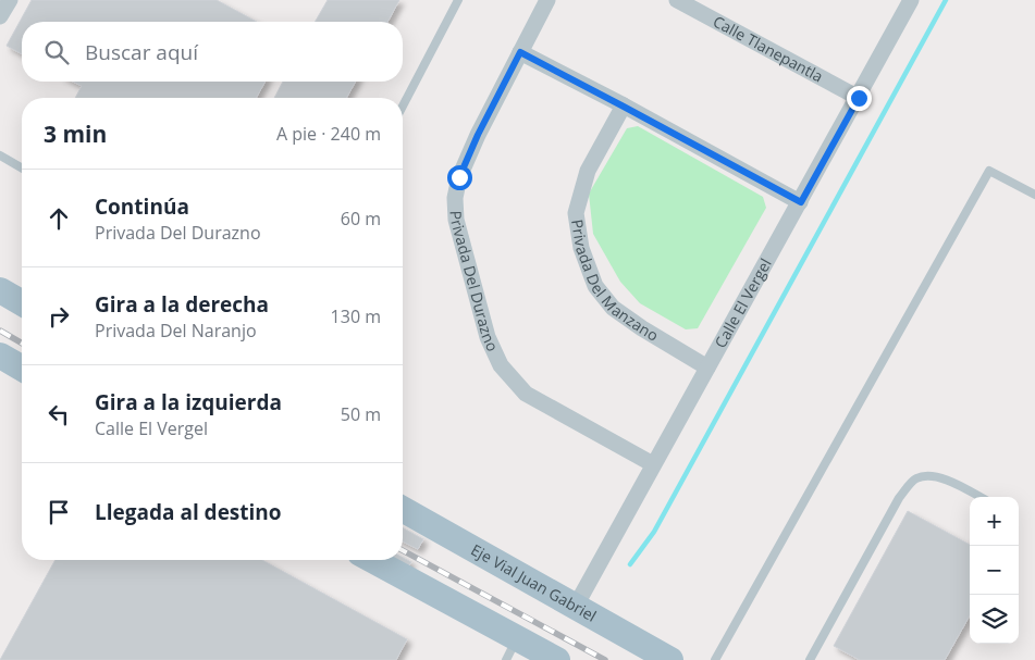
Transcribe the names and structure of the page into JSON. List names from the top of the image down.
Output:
{
  "streets": {
    "main road": ["Eje Vial Juan Gabriel"],
    "street": [
      "Calle Tlanepantla",
      "Privada Del Manzano",
      "Privada Del Durazno",
      "Calle El Vergel"
    ]
  },
  "crossings": [
    ["Calle Tlanepantla", "Calle El Vergel"],
    ["Privada Del Manzano", "Calle El Vergel"],
    ["Privada Del Durazno", "Calle El Vergel"],
    ["Calle El Vergel", "Eje Vial Juan Gabriel"]
  ],
  "page": {
    "search": "Buscar aquí",
    "heading": ["3 min", "A pie · 240 m"],
    "list": [
      ["Continúa", "Privada Del Durazno", "60 m"],
      ["Gira a la derecha", "Privada Del Naranjo", "130 m"],
      ["Gira a la izquierda", "Calle El Vergel", "50 m"],
      "Llegada al destino"
    ],
    "map_buttons": ["+", "−"]
  }
}
